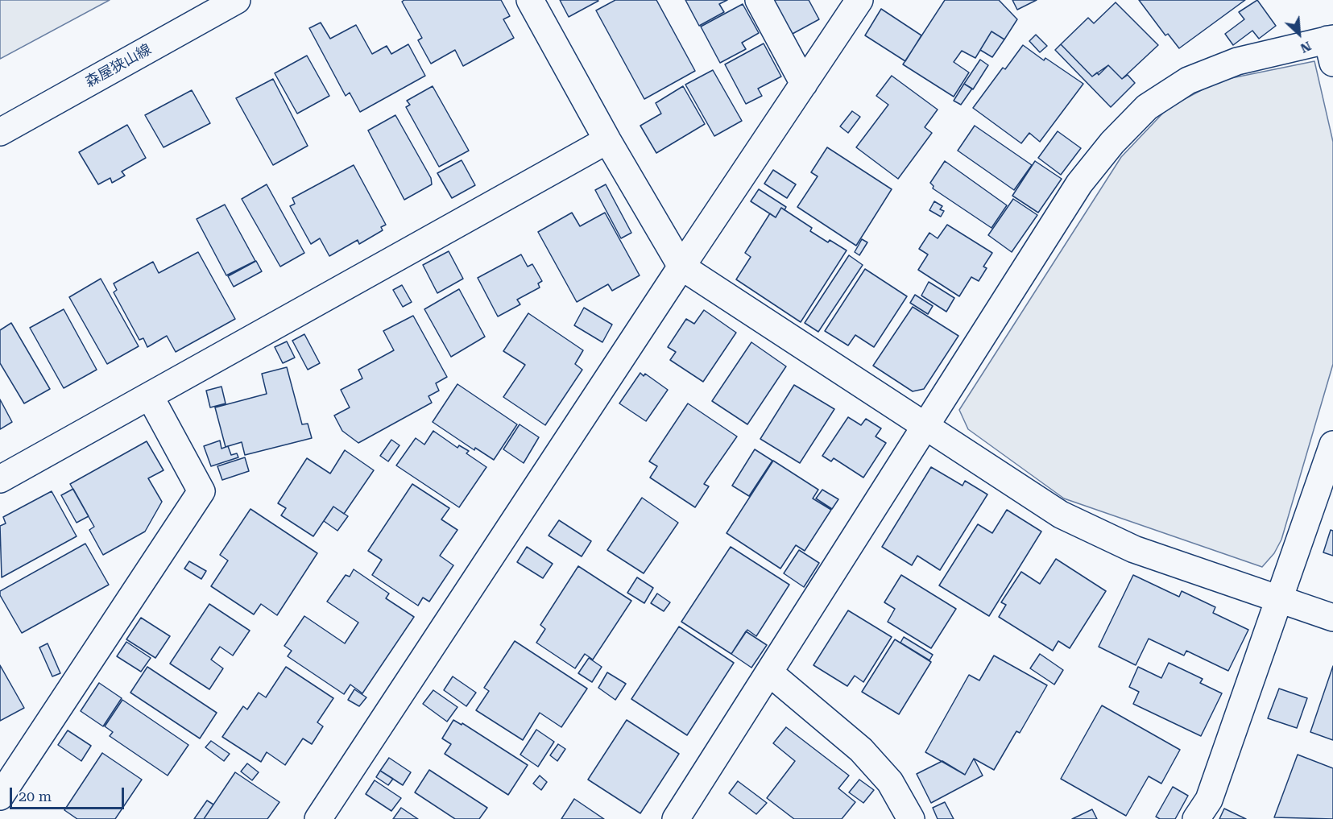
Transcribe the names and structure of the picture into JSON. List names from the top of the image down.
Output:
{
  "streets": {
    "street": ["森屋狭山線"]
  },
  "scale_bar": "20 m",
  "north": "bottom right"
}
